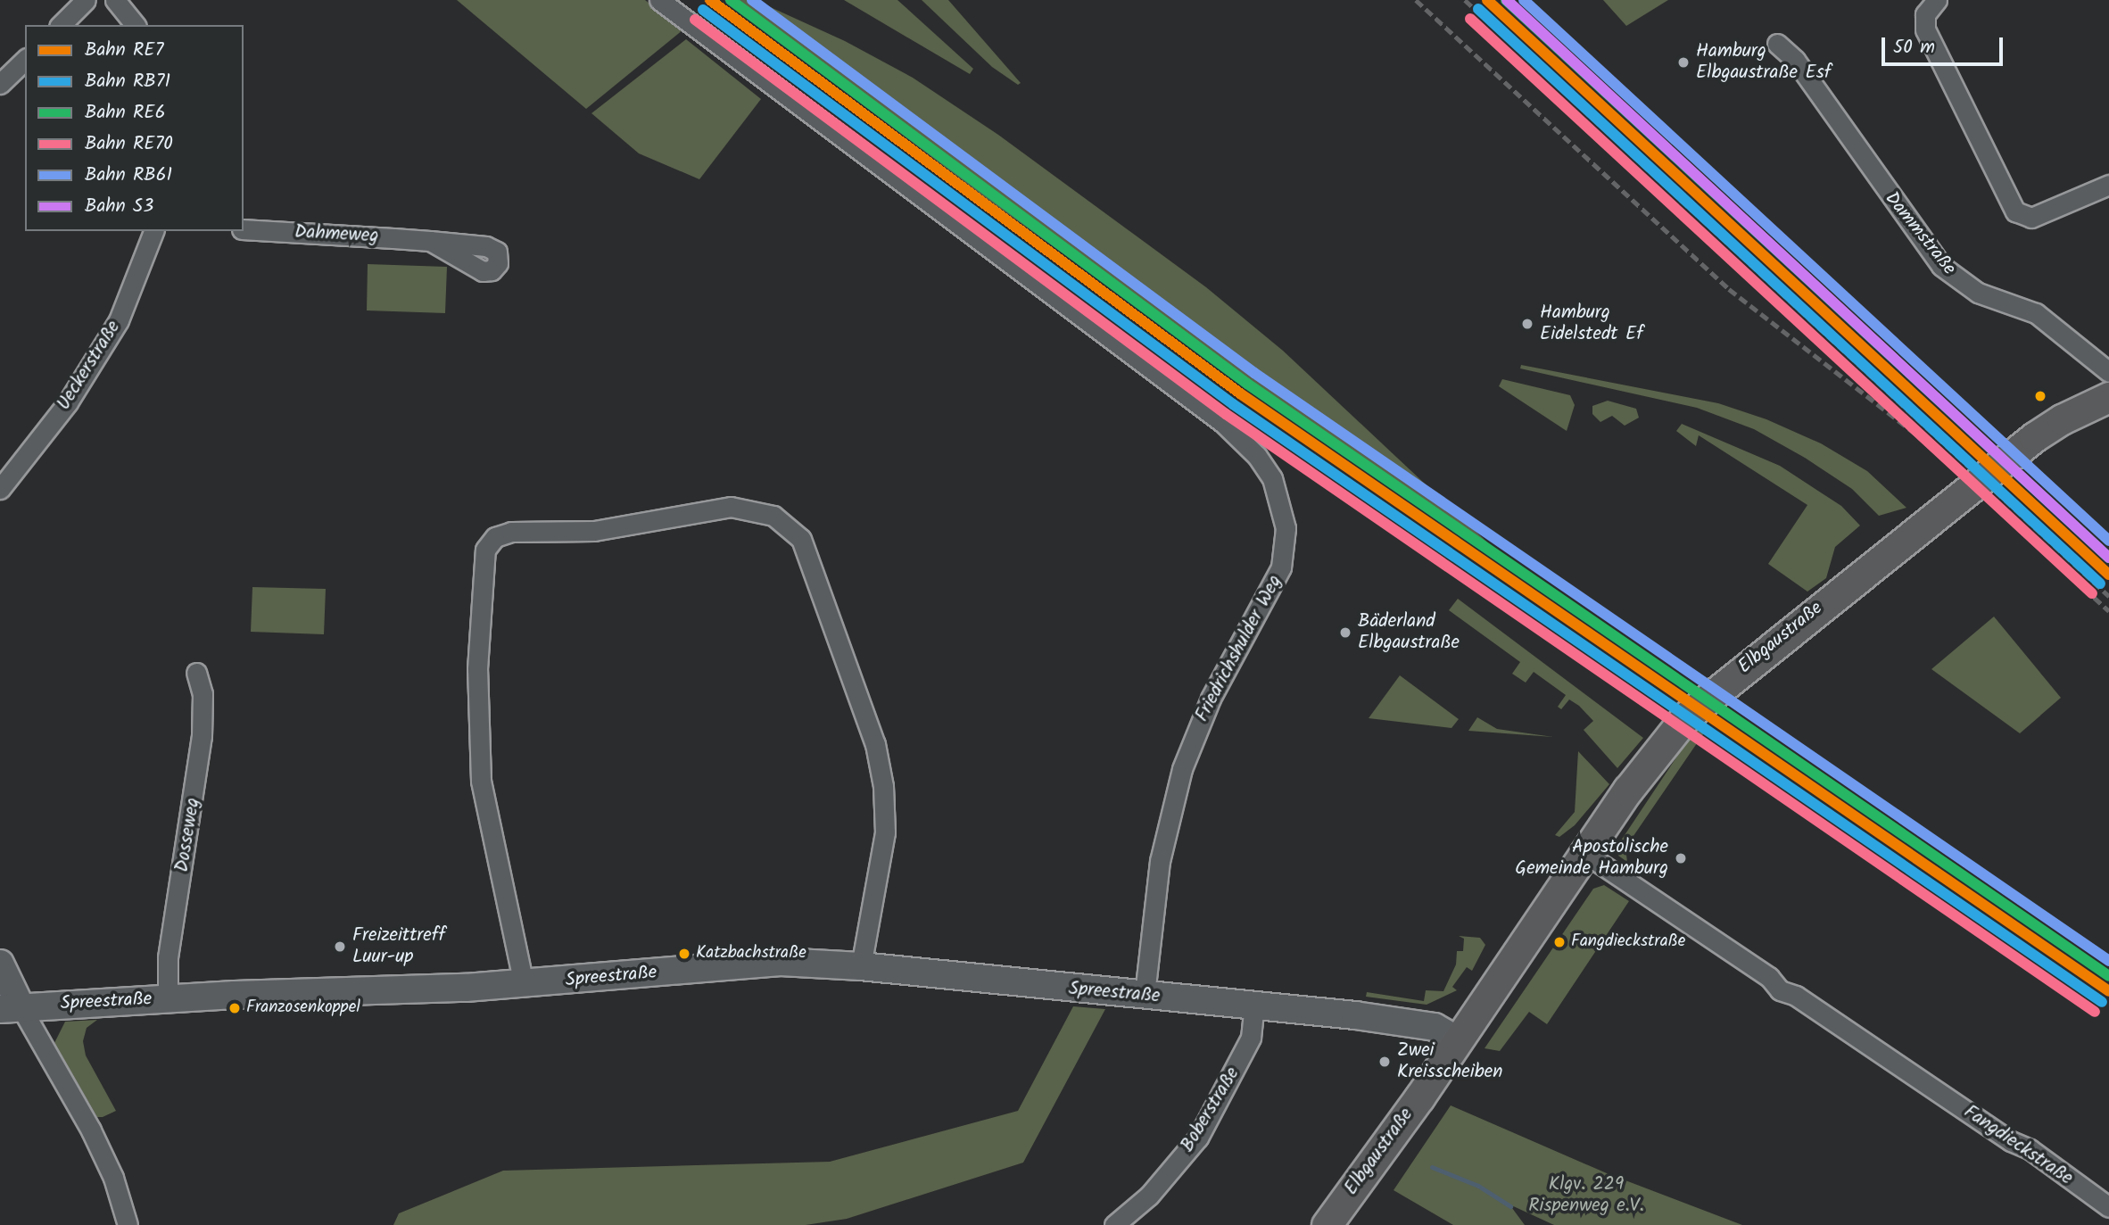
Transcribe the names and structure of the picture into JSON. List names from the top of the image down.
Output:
{
  "streets": {
    "main road": ["Elbgaustraße"],
    "street": [
      "Dammstraße",
      "Dahmeweg",
      "Ueckerstraße",
      "Friedrichshulder Weg",
      "Dosseweg",
      "Spreestraße",
      "Boberstraße",
      "Fangdieckstraße"
    ]
  },
  "crossings": [
    ["Elbgaustraße", "Spreestraße"],
    ["Elbgaustraße", "Fangdieckstraße"],
    ["Friedrichshulder Weg", "Spreestraße"],
    ["Dosseweg", "Spreestraße"],
    ["Spreestraße", "Boberstraße"]
  ],
  "parks": ["Klgv. 229 Rispenweg e.V."],
  "places": [
    "Hamburg Elbgaustraße Esf",
    "Hamburg Eidelstedt Ef",
    "Bäderland Elbgaustraße",
    "Apostolische Gemeinde Hamburg",
    "Fangdieckstraße",
    "Freizeittreff Luur-up",
    "Katzbachstraße",
    "Franzosenkoppel",
    "Zwei Kreisscheiben"
  ],
  "lines": [
    "rail line RE7",
    "rail line RE6",
    "rail line RB61",
    "rail line S3",
    "rail line RB71",
    "rail line RE70"
  ],
  "legend": [
    "Bahn RE7",
    "Bahn RB71",
    "Bahn RE6",
    "Bahn RE70",
    "Bahn RB61",
    "Bahn S3"
  ],
  "scale_bar": "50 m"
}
